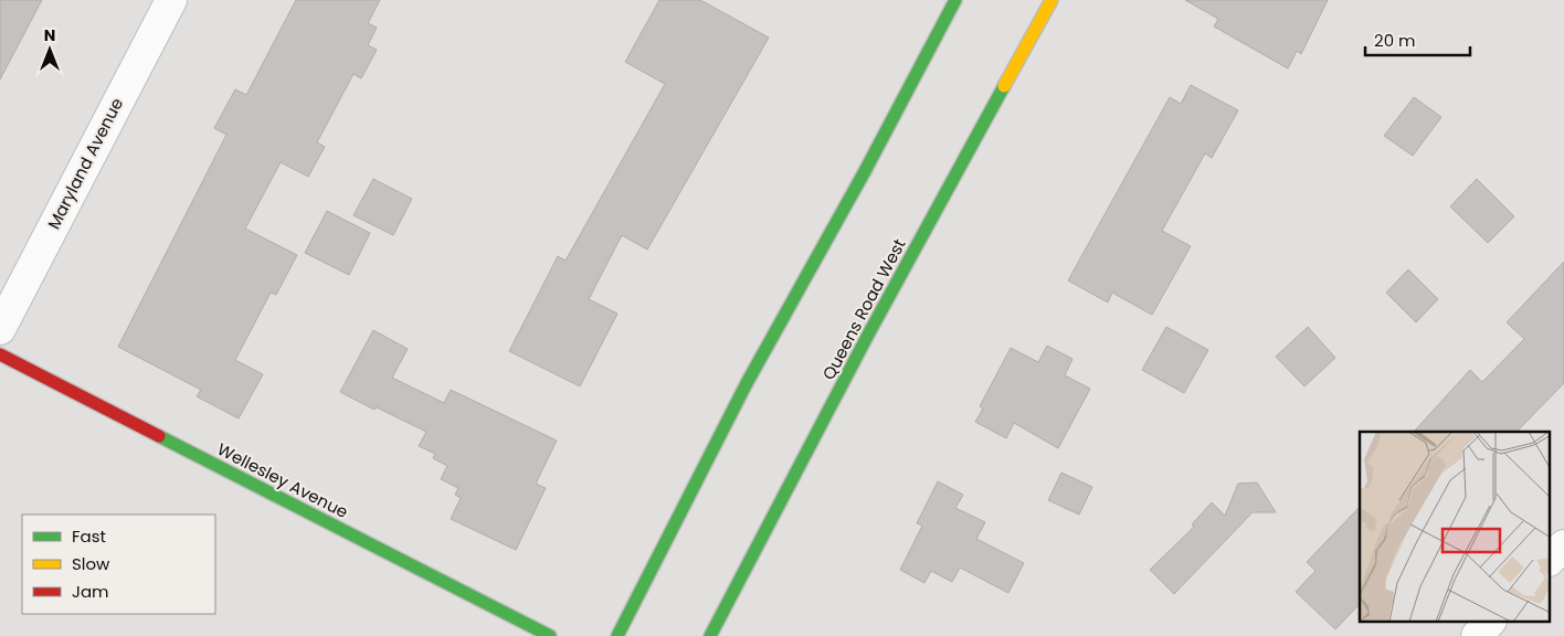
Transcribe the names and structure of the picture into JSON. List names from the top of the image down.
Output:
{
  "streets": {
    "street": ["Maryland Avenue", "Queens Road West", "Wellesley Avenue"]
  },
  "legend": ["Fast", "Slow", "Jam"],
  "scale_bar": "20 m",
  "north": "top"
}
